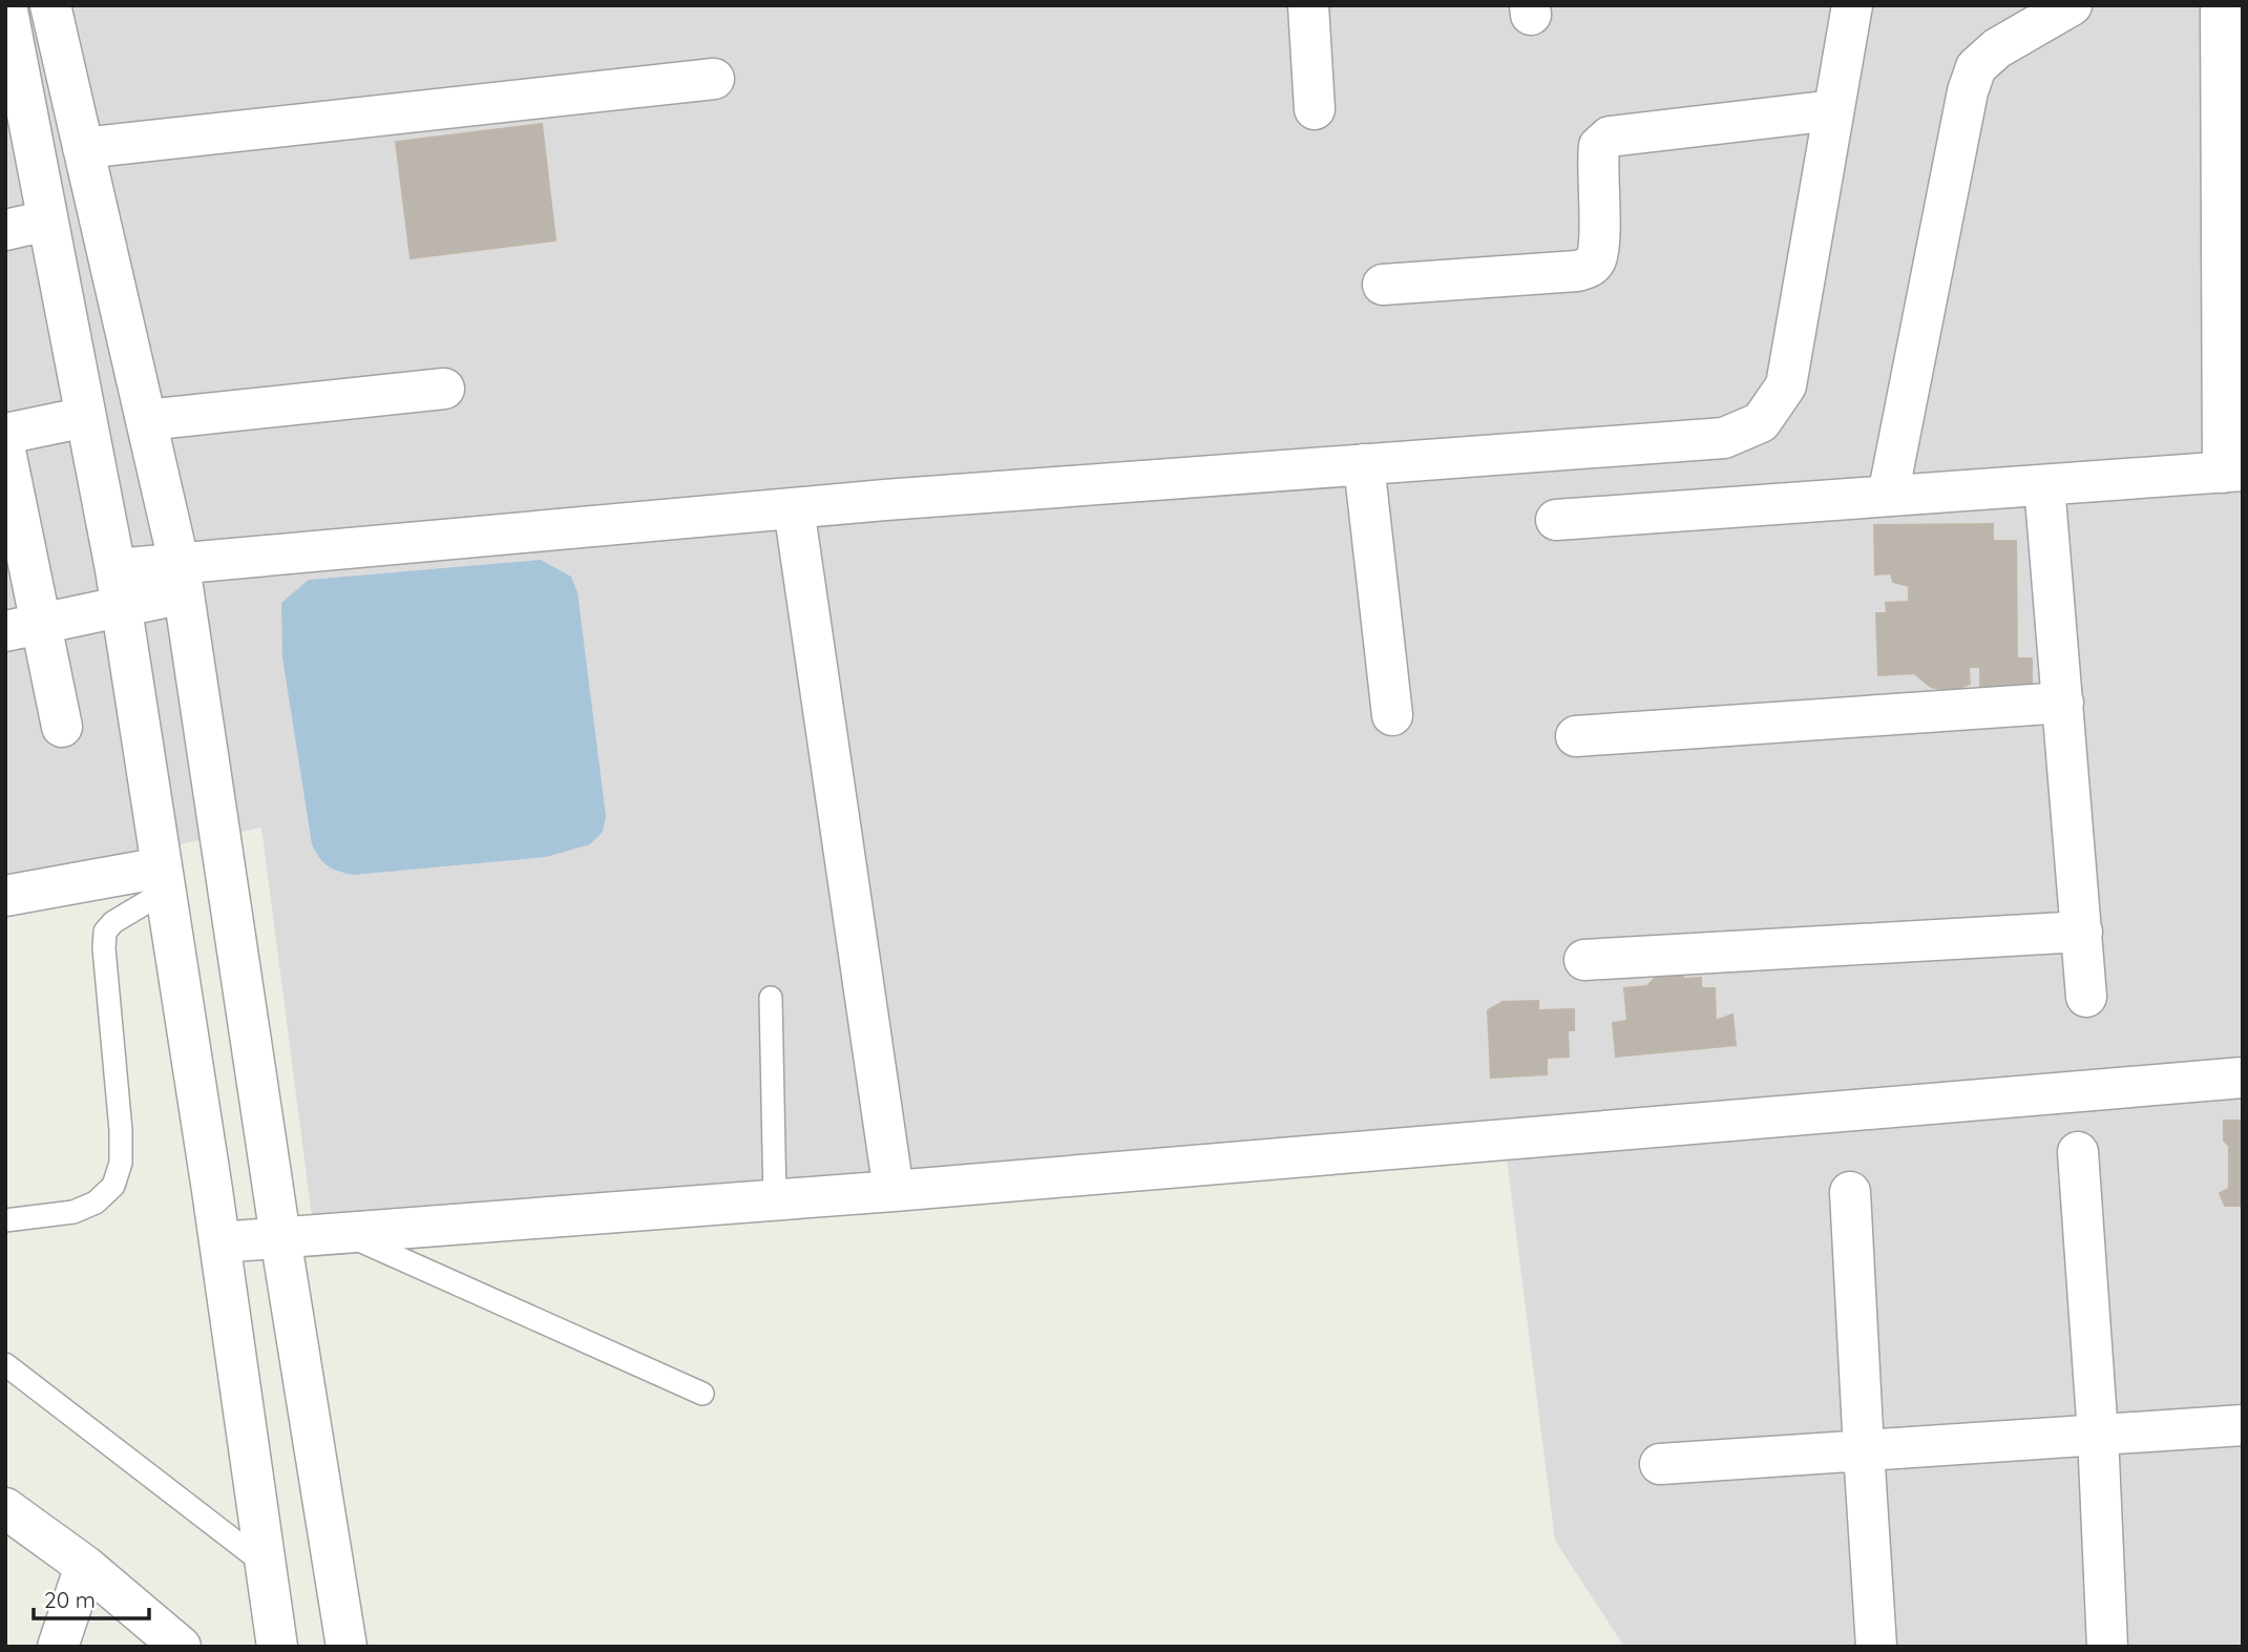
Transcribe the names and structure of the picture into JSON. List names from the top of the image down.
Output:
{
  "scale_bar": "20 m"
}
